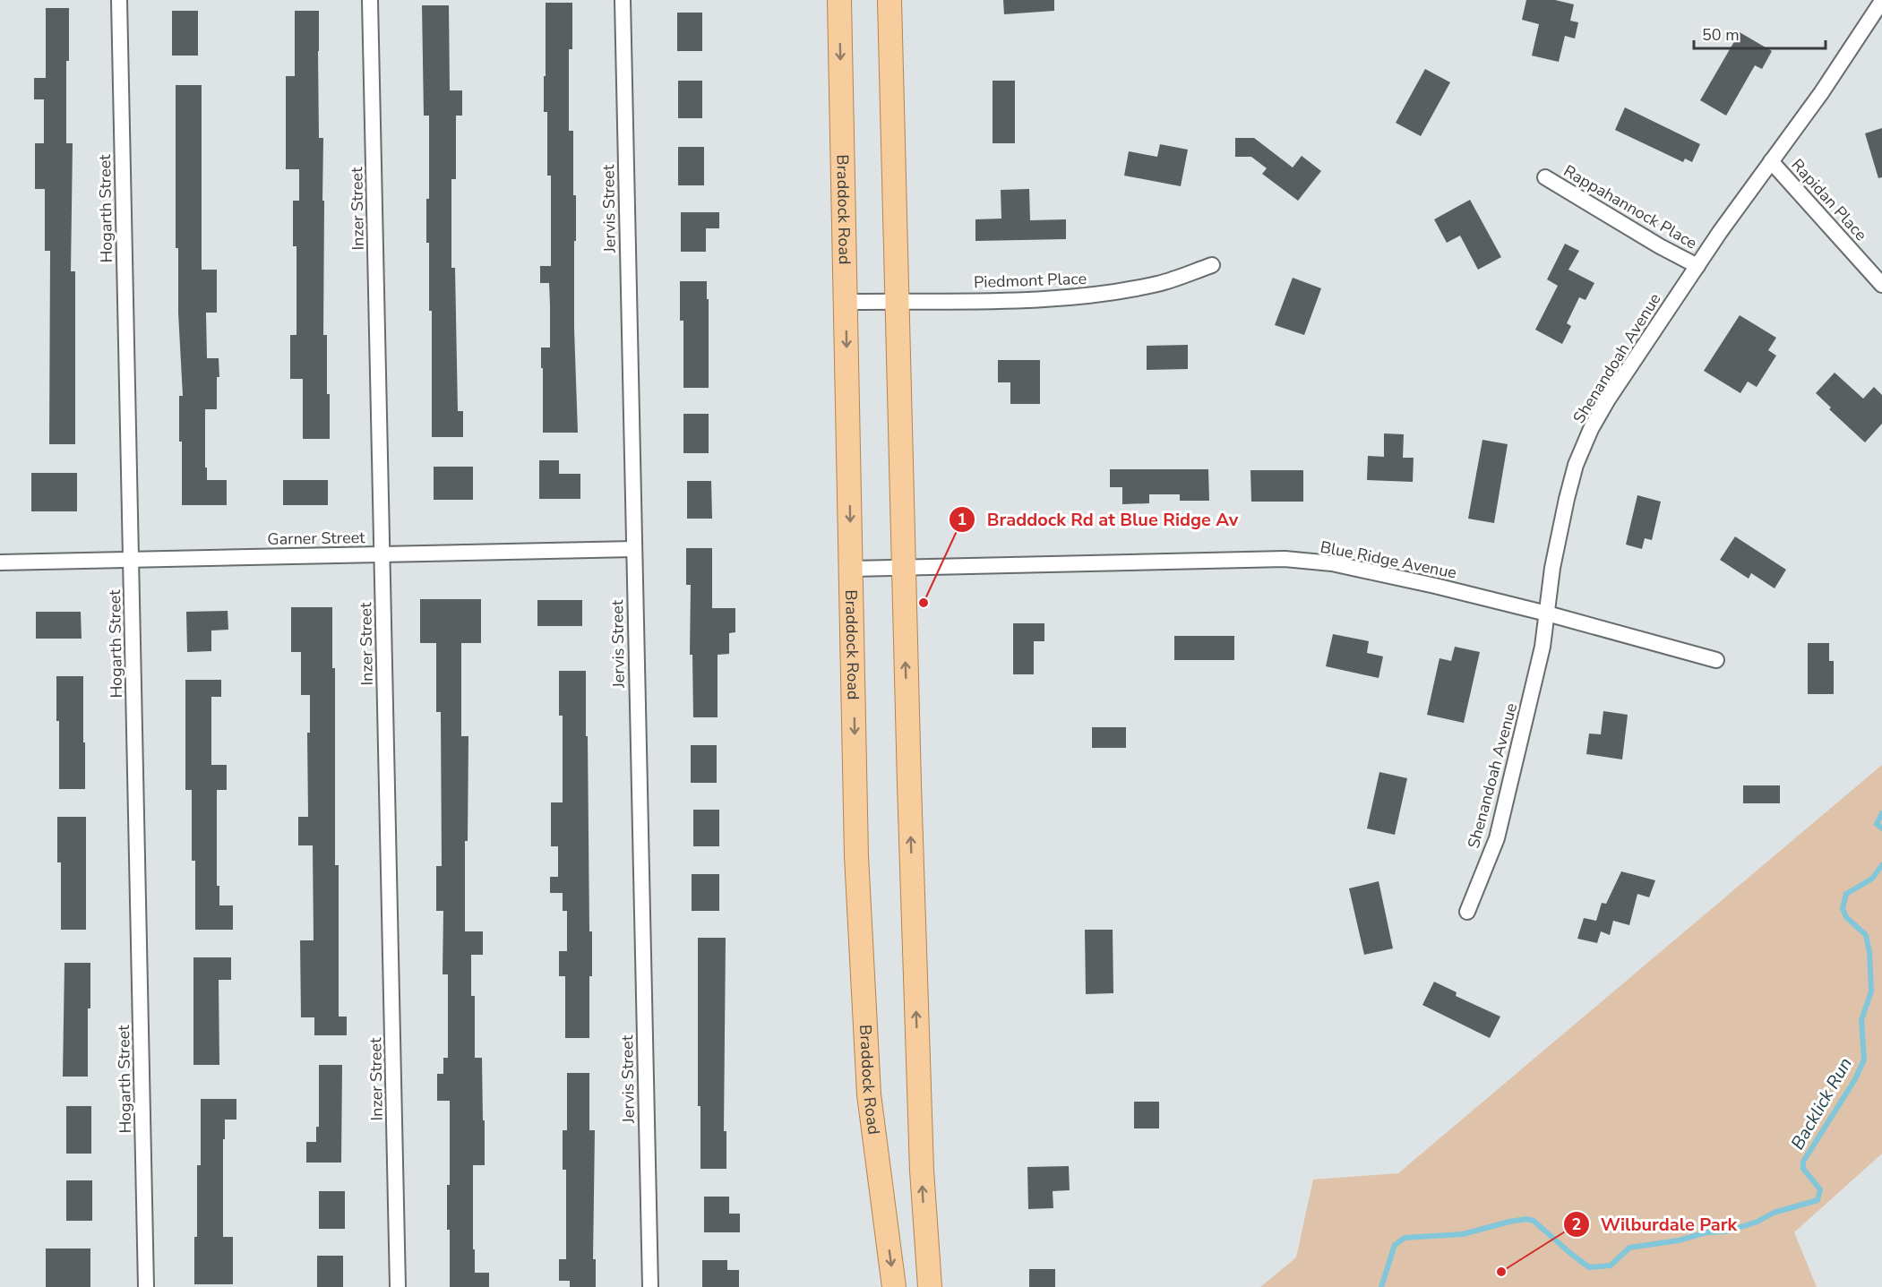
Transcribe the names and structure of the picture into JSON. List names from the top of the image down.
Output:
{
  "streets": {
    "main road": ["Braddock Road"],
    "street": [
      "Rapidan Place",
      "Rappahannock Place",
      "Hogarth Street",
      "Inzer Street",
      "Jervis Street",
      "Piedmont Place",
      "Shenandoah Avenue",
      "Garner Street",
      "Blue Ridge Avenue"
    ]
  },
  "crossings": [
    ["Rapidan Place", "Shenandoah Avenue"],
    ["Rappahannock Place", "Shenandoah Avenue"],
    ["Hogarth Street", "Garner Street"],
    ["Inzer Street", "Garner Street"],
    ["Jervis Street", "Garner Street"],
    ["Braddock Road", "Piedmont Place"],
    ["Braddock Road", "Blue Ridge Avenue"],
    ["Shenandoah Avenue", "Blue Ridge Avenue"]
  ],
  "water": ["Backlick Run"],
  "places": ["Braddock Rd at Blue Ridge Av", "Wilburdale Park"],
  "scale_bar": "50 m"
}
